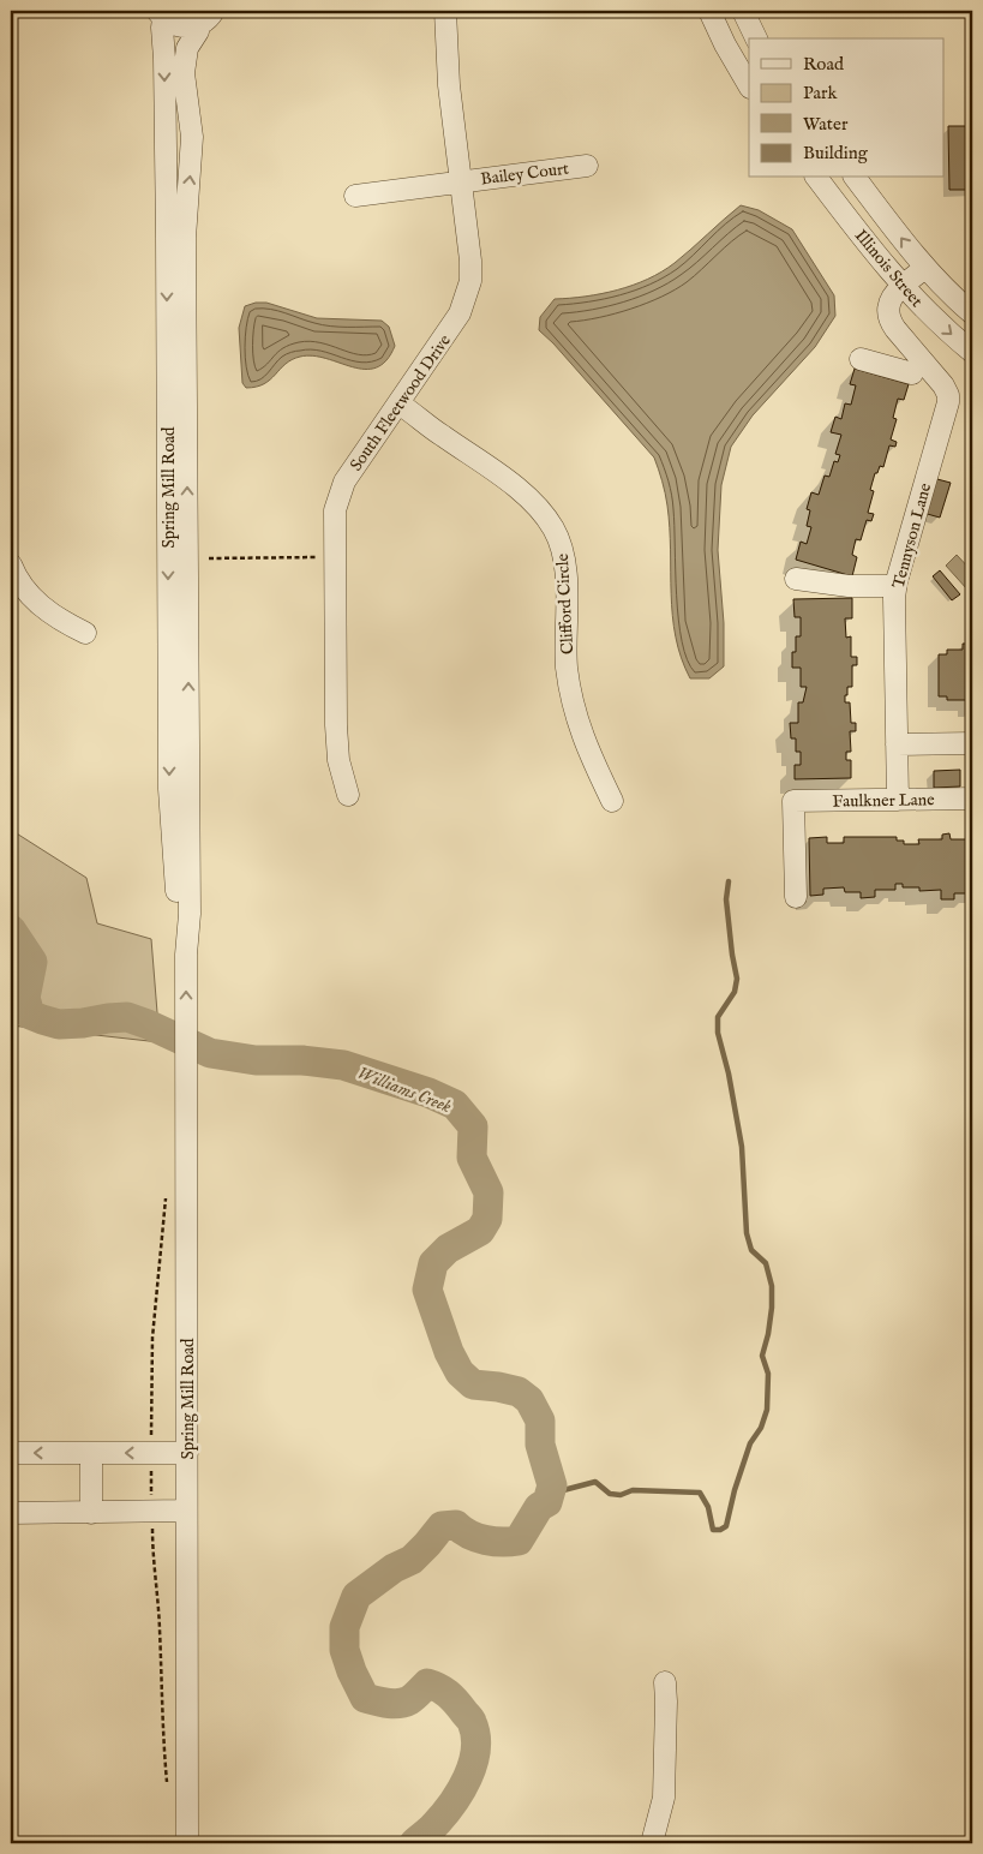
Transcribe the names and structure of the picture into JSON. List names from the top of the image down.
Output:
{
  "streets": {
    "street": [
      "Bailey Court",
      "Illinois Street",
      "South Fleetwood Drive",
      "Spring Mill Road",
      "Tennyson Lane",
      "Clifford Circle",
      "Faulkner Lane"
    ]
  },
  "crossings": [
    ["Bailey Court", "South Fleetwood Drive"],
    ["South Fleetwood Drive", "Clifford Circle"],
    ["Tennyson Lane", "Faulkner Lane"]
  ],
  "water": ["Williams Creek"],
  "legend": [
    "Road",
    "Park",
    "Water",
    "Building"
  ]
}
